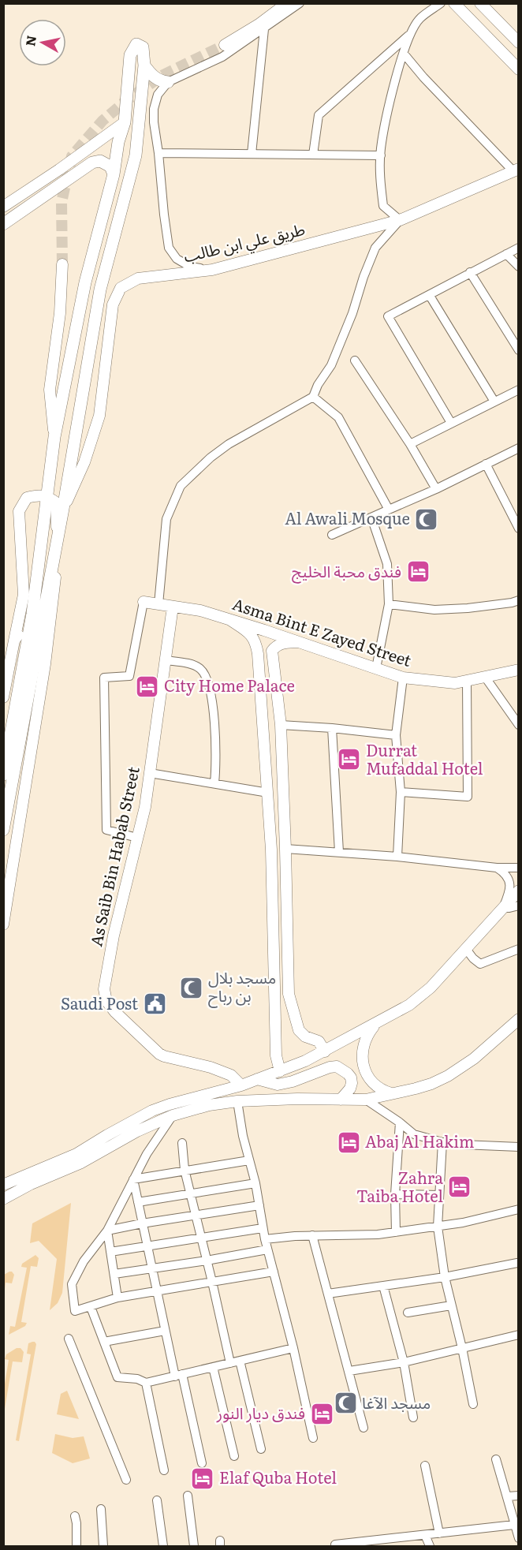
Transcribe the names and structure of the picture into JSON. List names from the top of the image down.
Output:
{
  "streets": {
    "main road": ["طريق علي ابن طالب", "Asma Bint E Zayed Street", "As Saib Bin Habab Street"]
  },
  "crossings": [
    ["Asma Bint E Zayed Street", "As Saib Bin Habab Street"]
  ],
  "places": {
    "mosque": ["Al Awali Mosque", "مسجد بلال بن رباح", "مسجد الآغا"],
    "hotel": [
      "فندق محبة الخليج",
      "City Home Palace",
      "Durrat Mufaddal Hotel",
      "Abaj Al Hakim",
      "Zahra Taiba Hotel",
      "فندق ديار النور",
      "Elaf Quba Hotel"
    ],
    "public building": ["Saudi Post"]
  },
  "north": "left"
}
